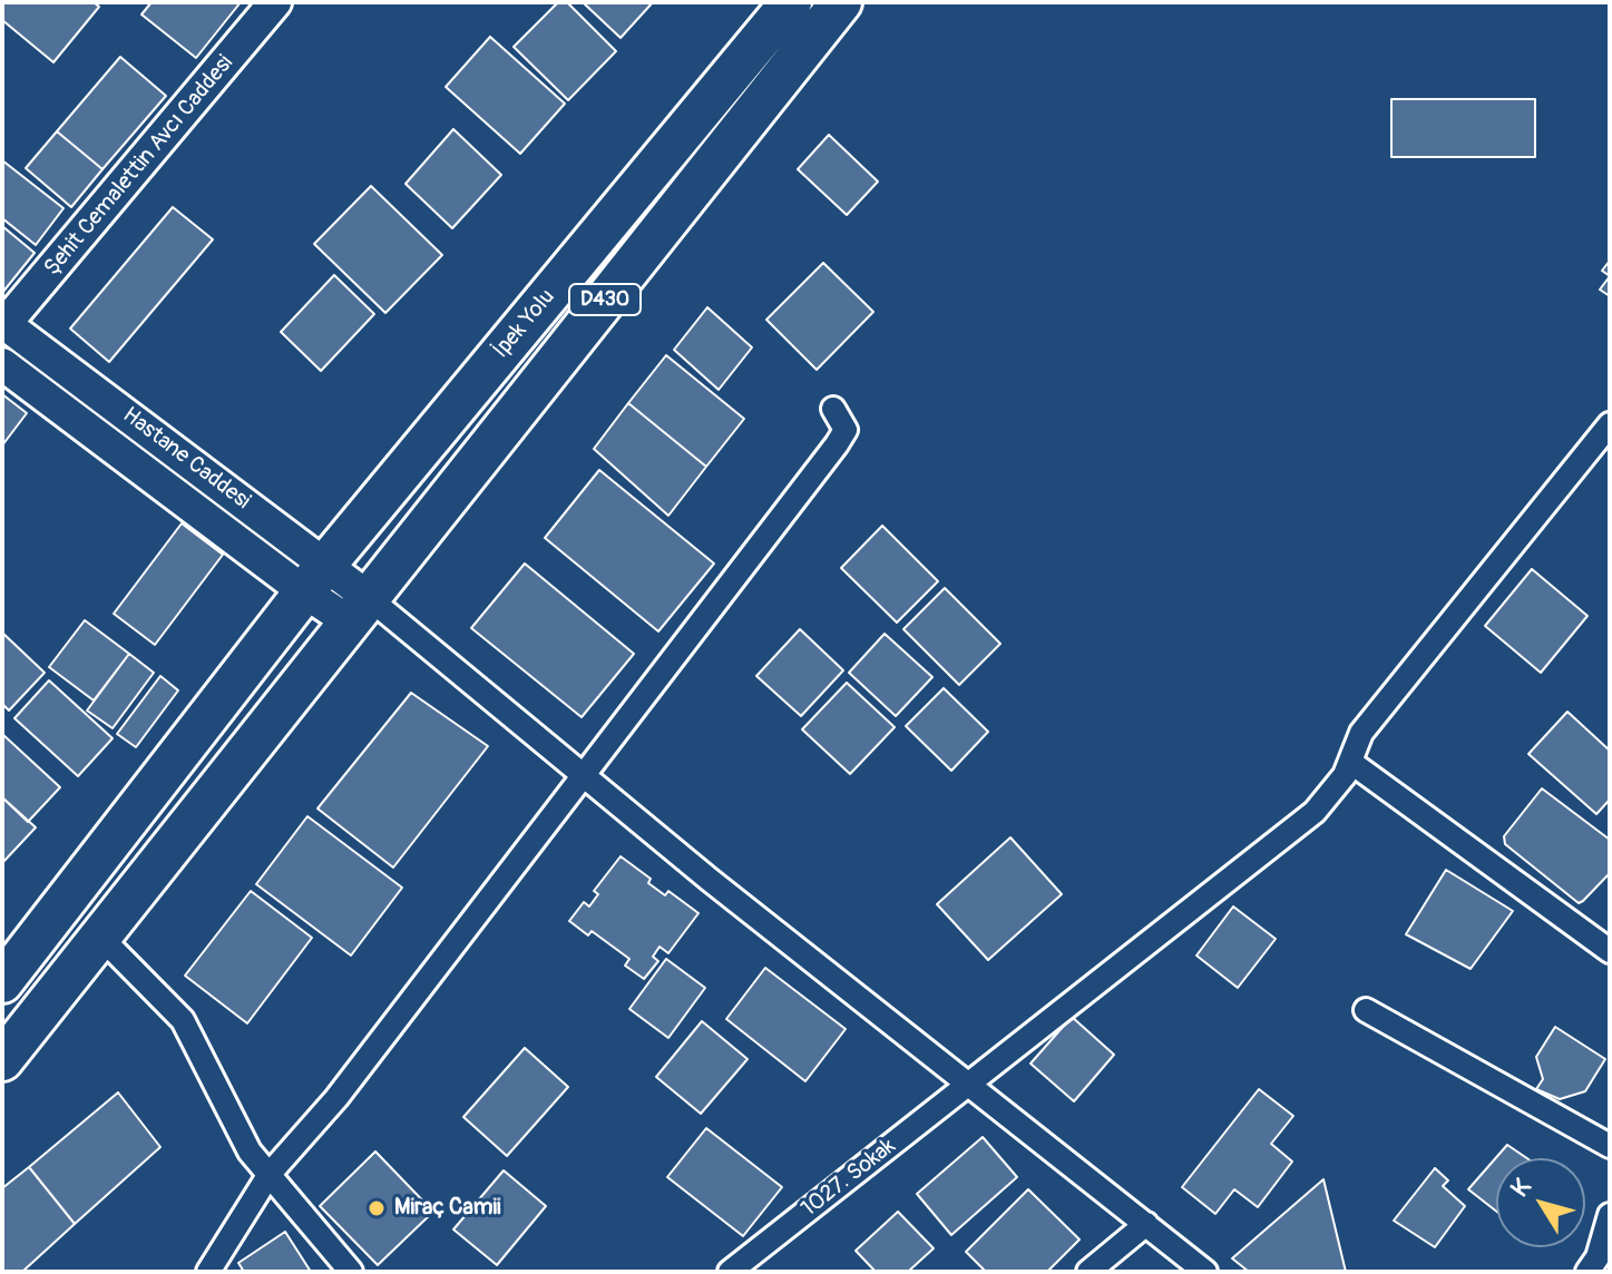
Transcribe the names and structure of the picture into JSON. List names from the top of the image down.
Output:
{
  "streets": {
    "highway": ["D430", "İpek Yolu"],
    "main road": ["Şehit Cemalettin Avcı Caddesi", "Hastane Caddesi"],
    "street": ["1027. Sokak"]
  },
  "crossings": [
    ["Şehit Cemalettin Avcı Caddesi", "Hastane Caddesi"],
    ["D430", "İpek Yolu"],
    ["D430", "Hastane Caddesi"],
    ["İpek Yolu", "Hastane Caddesi"]
  ],
  "places": ["Miraç Camii"],
  "north": "top left"
}
